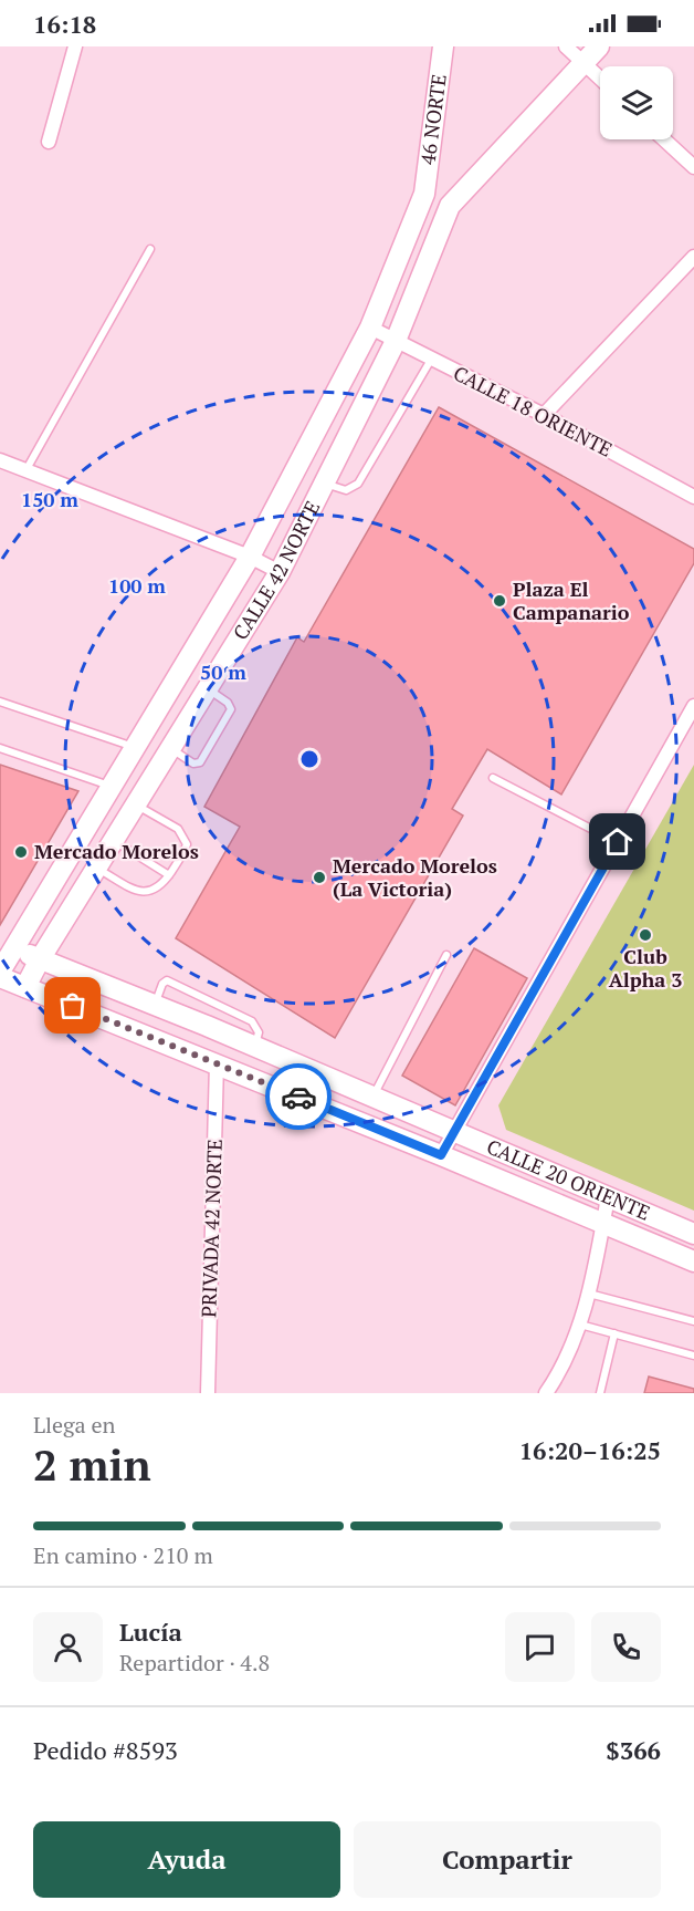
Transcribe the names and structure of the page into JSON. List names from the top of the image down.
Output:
{
  "streets": {
    "main road": ["46 NORTE", "CALLE 42 NORTE", "CALLE 20 ORIENTE"],
    "street": ["CALLE 18 ORIENTE", "PRIVADA 42 NORTE"]
  },
  "crossings": [
    ["46 NORTE", "CALLE 42 NORTE"],
    ["CALLE 18 ORIENTE", "CALLE 42 NORTE"],
    ["CALLE 42 NORTE", "CALLE 20 ORIENTE"],
    ["CALLE 20 ORIENTE", "PRIVADA 42 NORTE"]
  ],
  "places": [
    "Plaza El Campanario",
    "Mercado Morelos",
    "Mercado Morelos (La Victoria)",
    "Club Alpha 3"
  ],
  "page": {
    "status": "16:18",
    "heading": ["2 min", "Llega en", "16:20–16:25"],
    "panel": [
      "Lucía",
      "Repartidor · 4.8",
      "Pedido #8593",
      "$366"
    ],
    "bar": "En camino · 210 m",
    "buttons": ["Ayuda", "Compartir"]
  },
  "rings": ["150 m", "100 m", "50 m"]
}
